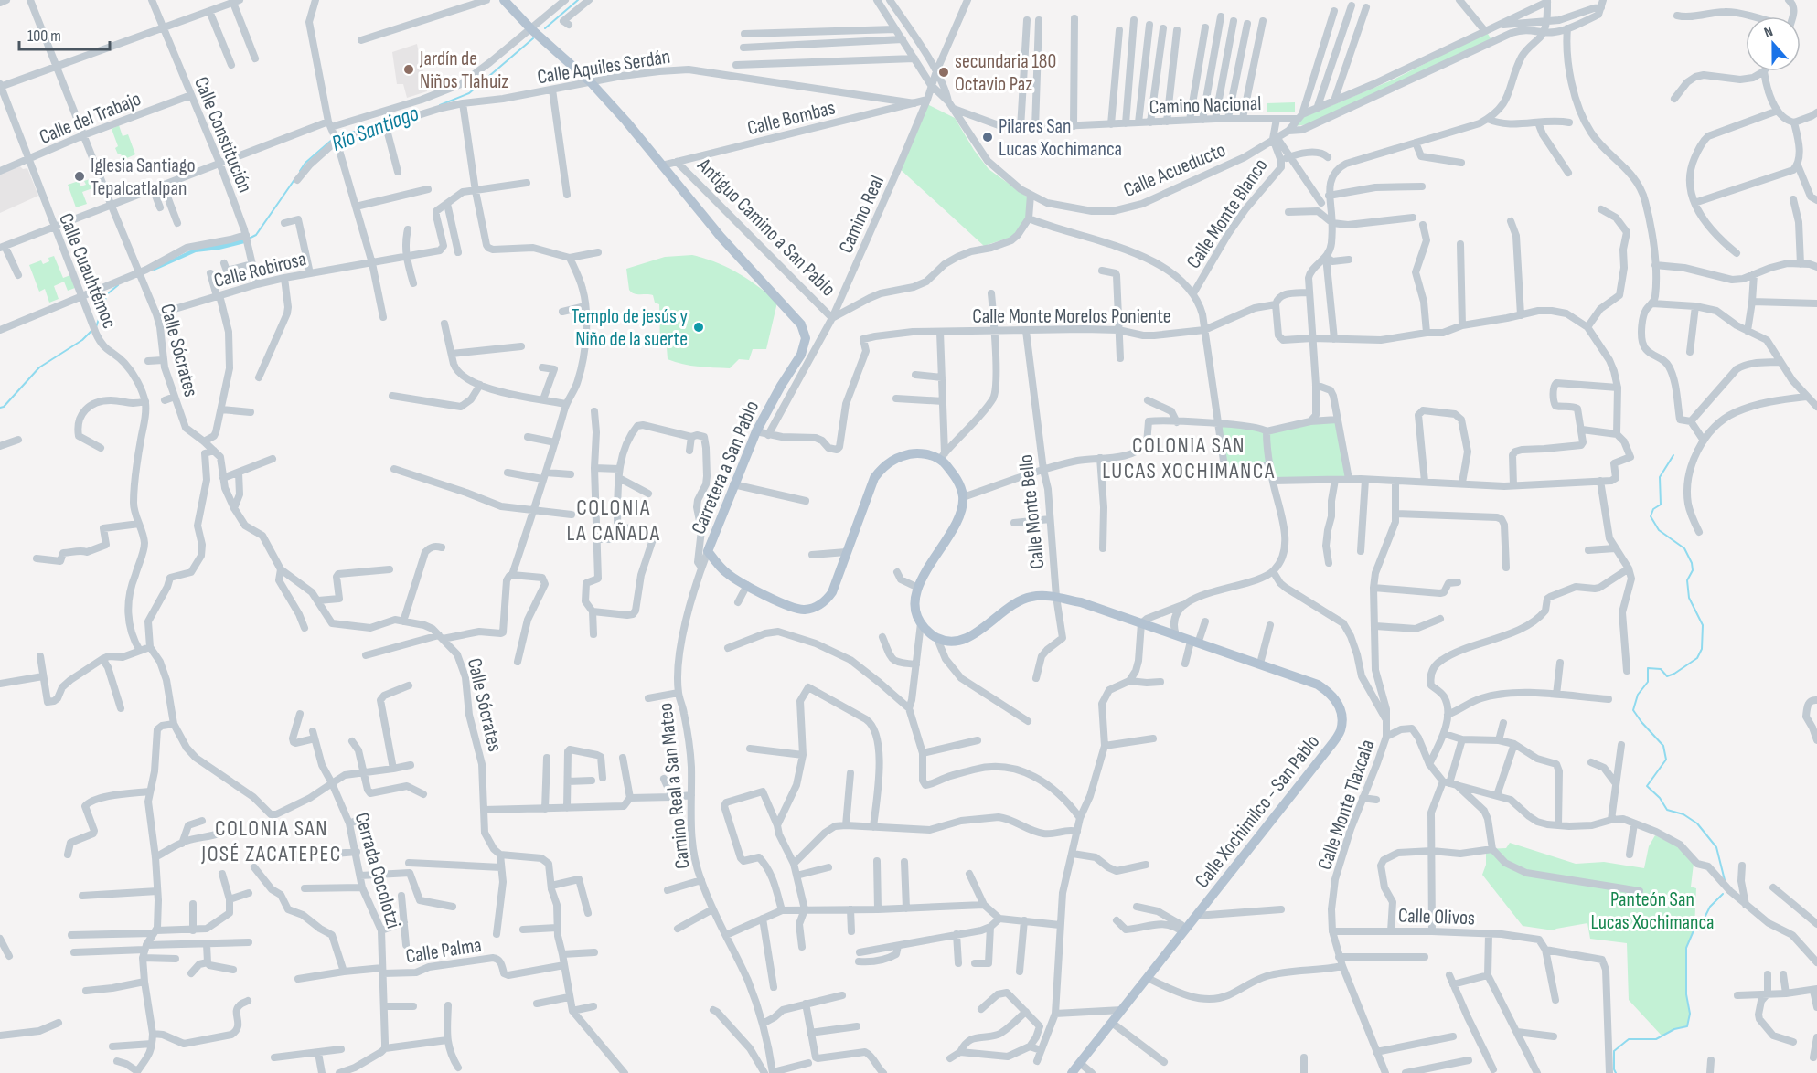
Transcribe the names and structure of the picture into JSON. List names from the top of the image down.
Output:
{
  "streets": {
    "main road": ["Carretera a San Pablo", "Calle Xochimilco - San Pablo"],
    "street": [
      "Calle Aquiles Serdán",
      "Camino Nacional",
      "Calle del Trabajo",
      "Calle Bombas",
      "Calle Constitución",
      "Calle Acueducto",
      "Calle Monte Blanco",
      "Camino Real",
      "Antiguo Camino a San Pablo",
      "Calle Robirosa",
      "Calle Cuauhtémoc",
      "Calle Monte Morelos Poniente",
      "Calle Sócrates",
      "Calle Monte Bello",
      "Camino Real a San Mateo",
      "Calle Monte Tlaxcala",
      "Cerrada Cocolotzi",
      "Calle Olivos",
      "Calle Palma"
    ]
  },
  "crossings": [
    ["Calle Aquiles Serdán", "Calle Bombas"],
    ["Calle Aquiles Serdán", "Calle Constitución"],
    ["Calle Aquiles Serdán", "Calle Cuauhtémoc"],
    ["Calle Aquiles Serdán", "Calle Sócrates"],
    ["Calle Aquiles Serdán", "Carretera a San Pablo"],
    ["Camino Nacional", "Calle Acueducto"],
    ["Camino Nacional", "Calle Monte Blanco"],
    ["Calle del Trabajo", "Calle Constitución"],
    ["Calle del Trabajo", "Calle Cuauhtémoc"],
    ["Calle del Trabajo", "Calle Sócrates"],
    ["Calle Bombas", "Camino Real"],
    ["Calle Bombas", "Antiguo Camino a San Pablo"],
    ["Calle Bombas", "Carretera a San Pablo"],
    ["Calle Constitución", "Calle Robirosa"],
    ["Calle Acueducto", "Calle Monte Blanco"],
    ["Calle Acueducto", "Camino Real"],
    ["Camino Real", "Antiguo Camino a San Pablo"],
    ["Camino Real", "Calle Monte Morelos Poniente"],
    ["Calle Robirosa", "Calle Sócrates"],
    ["Calle Monte Morelos Poniente", "Calle Monte Bello"],
    ["Carretera a San Pablo", "Camino Real a San Mateo"],
    ["Calle Monte Tlaxcala", "Calle Olivos"],
    ["Cerrada Cocolotzi", "Calle Palma"]
  ],
  "districts": ["COLONIA SAN LUCAS XOCHIMANCA", "COLONIA LA CAÑADA", "COLONIA SAN JOSÉ ZACATEPEC"],
  "water": ["Río Santiago"],
  "parks": ["Panteón San Lucas Xochimanca"],
  "places": [
    "Jardín de Niños Tlahuiz",
    "secundaria 180 Octavio Paz",
    "Pilares San Lucas Xochimanca",
    "Iglesia Santiago Tepalcatlalpan",
    "Templo de jesús y Niño de la suerte"
  ],
  "scale_bar": "100 m",
  "north": "top"
}
